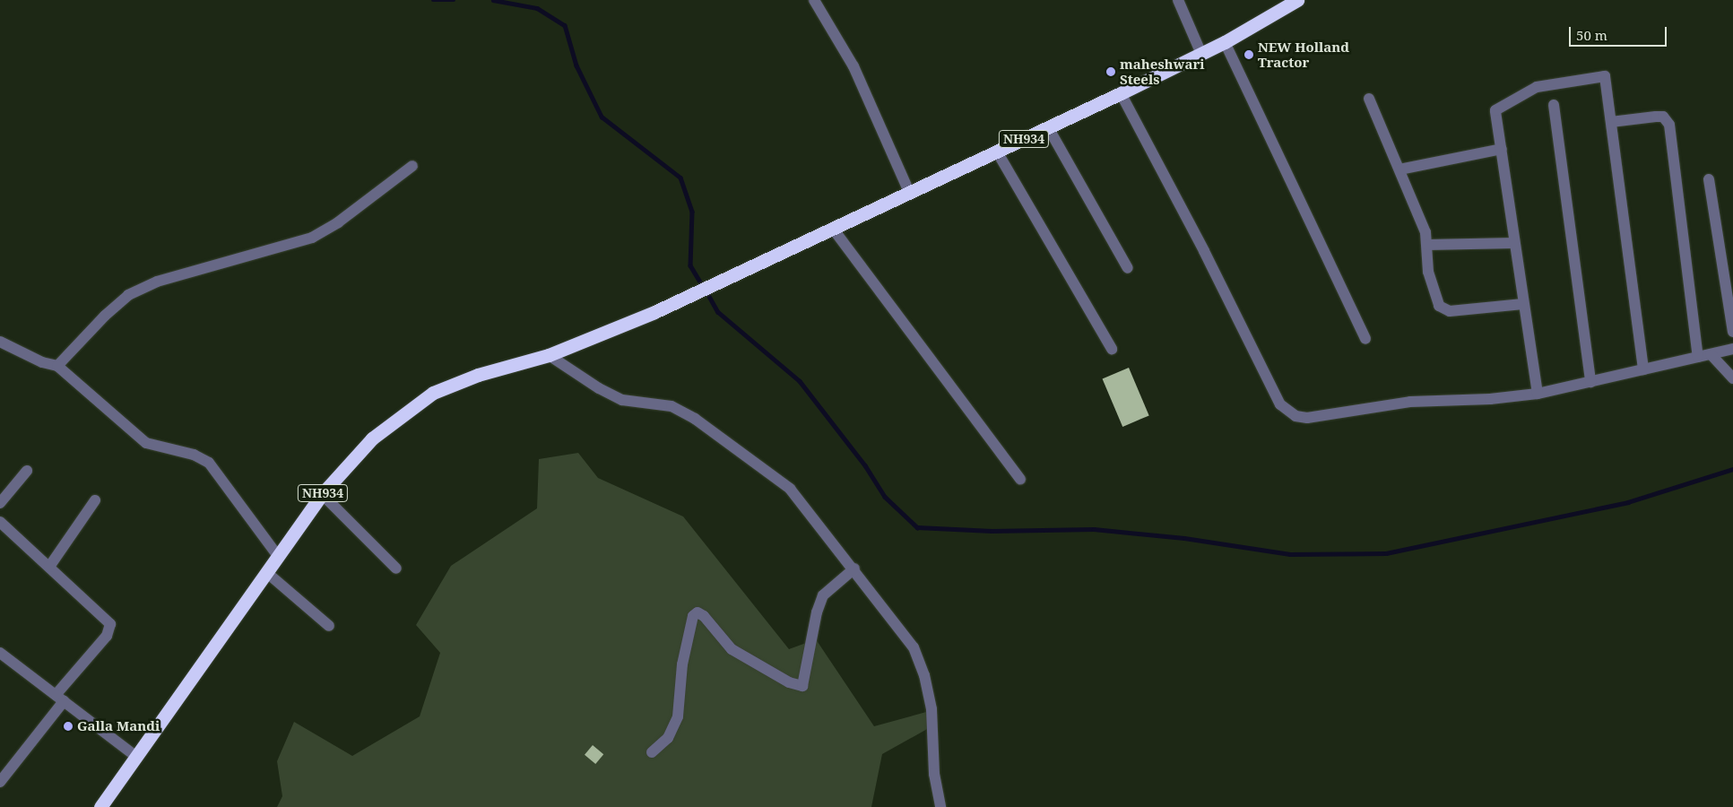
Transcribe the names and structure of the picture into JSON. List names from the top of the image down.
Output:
{
  "streets": {
    "highway": ["NH934"]
  },
  "places": ["NEW Holland Tractor", "maheshwari Steels", "Galla Mandi"],
  "scale_bar": "50 m"
}
